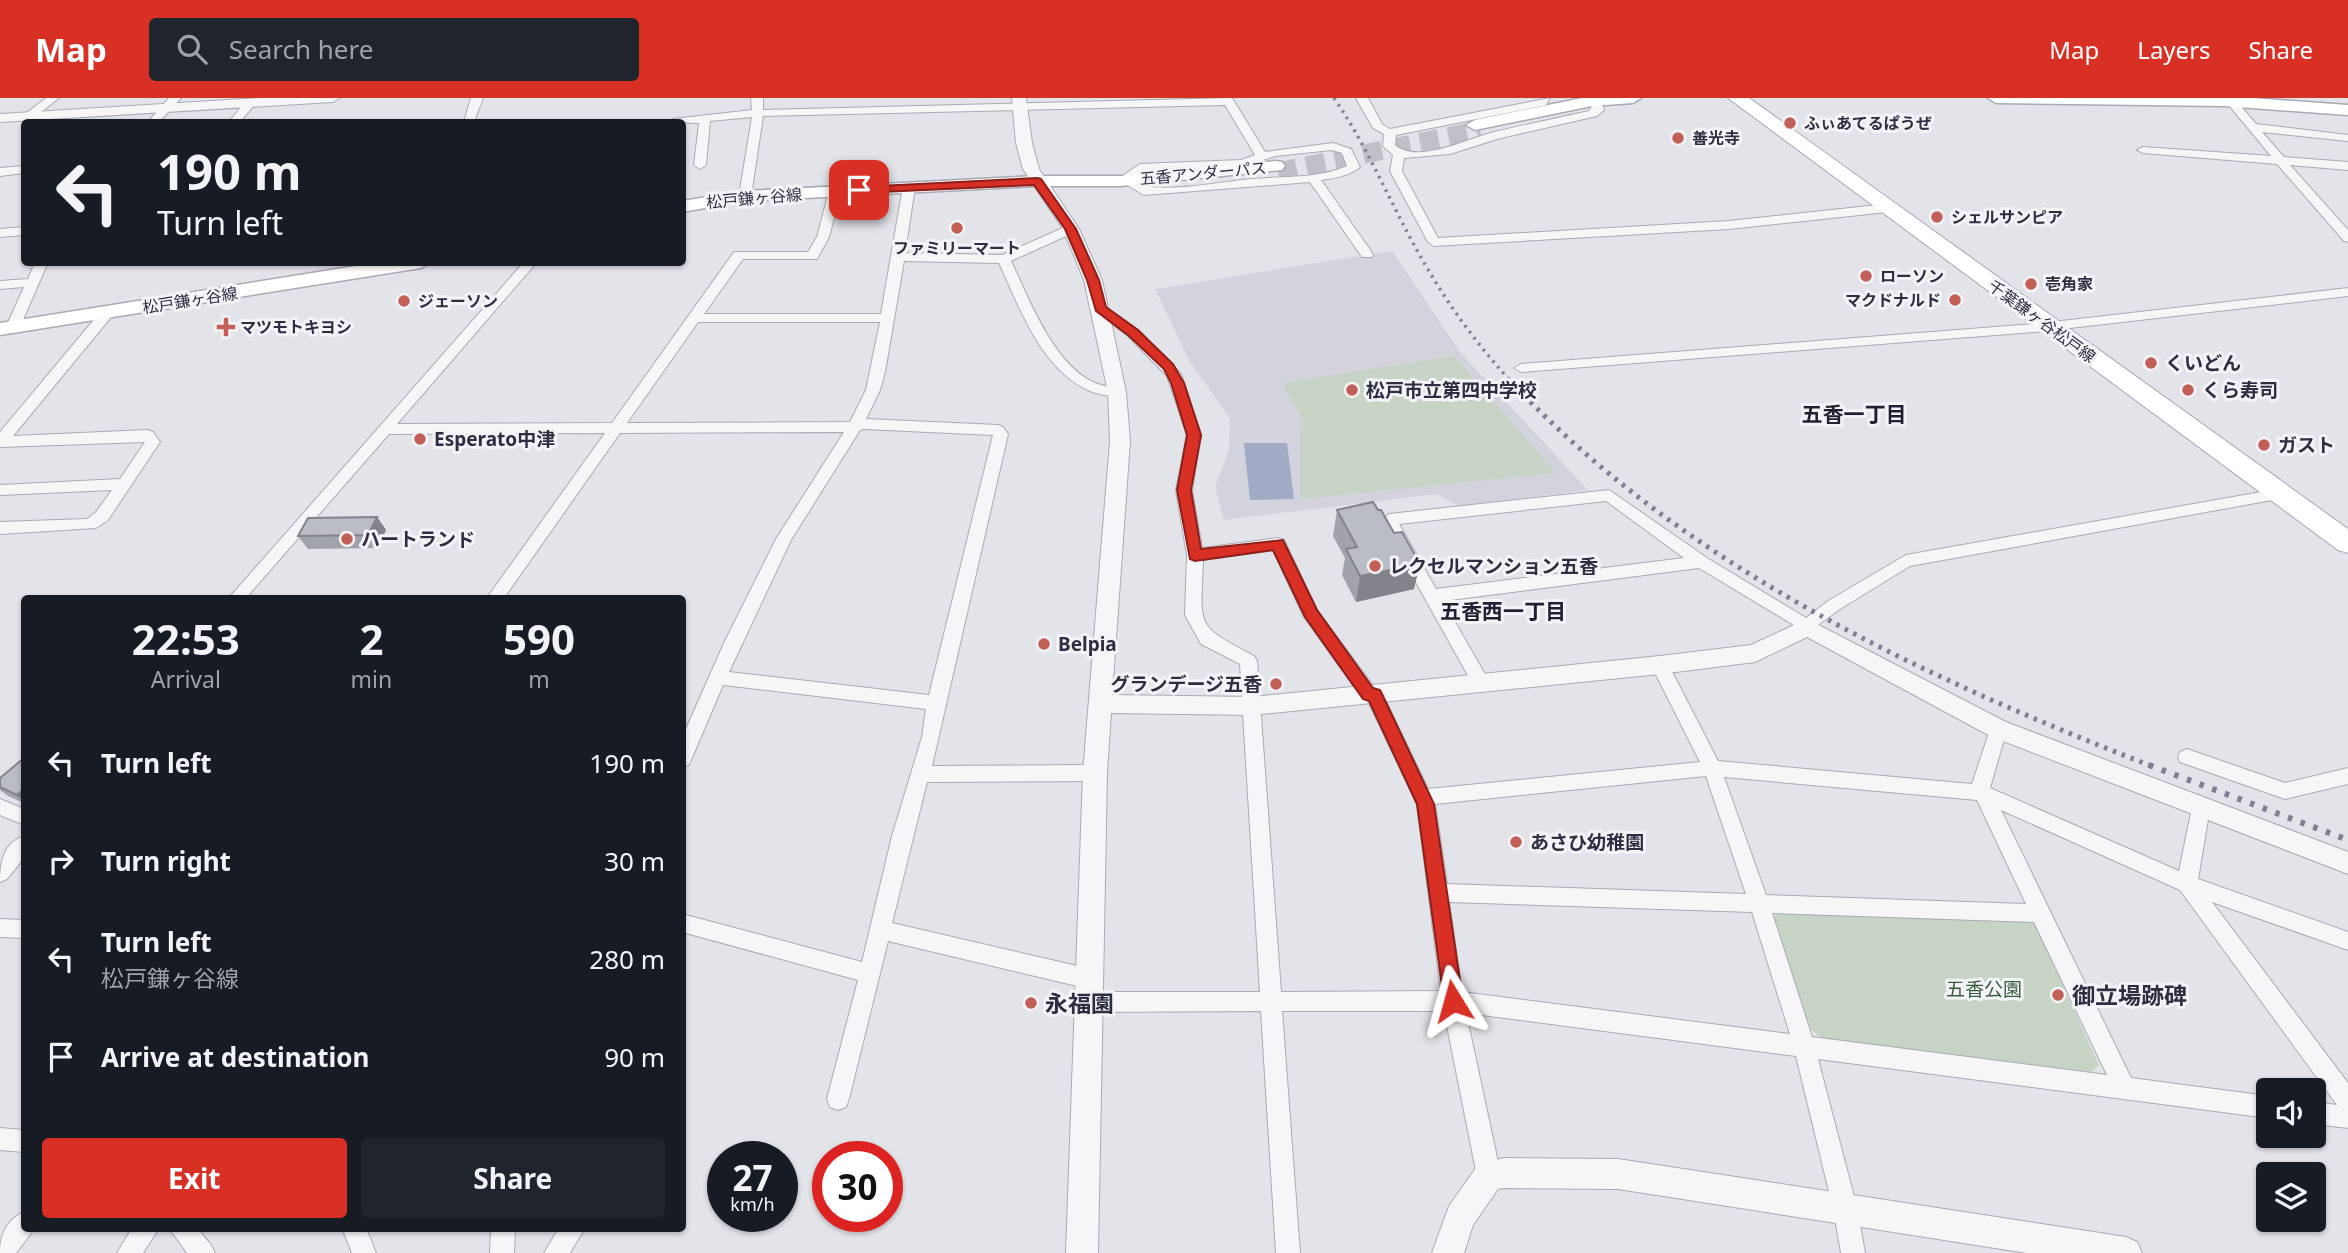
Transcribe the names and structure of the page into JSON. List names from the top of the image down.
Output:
{
  "streets": {
    "main road": ["五香アンダーパス", "松戸鎌ヶ谷線", "千葉鎌ヶ谷松戸線"]
  },
  "crossings": [
    ["五香アンダーパス", "松戸鎌ヶ谷線"]
  ],
  "districts": ["五香一丁目", "五香西一丁目"],
  "parks": ["五香公園"],
  "places": {
    "other": [
      "ふぃあてるぱうぜ",
      "善光寺",
      "シェルサンピア",
      "ファミリーマート",
      "ローソン",
      "壱角家",
      "マクドナルド",
      "ジェーソン",
      "くいどん",
      "松戸市立第四中学校",
      "くら寿司",
      "Esperato中津",
      "ガスト",
      "ハートランド",
      "レクセルマンション五香",
      "Belpia",
      "グランデージ五香",
      "あさひ幼稚園",
      "御立場跡碑",
      "永福園"
    ],
    "health": ["マツモトキヨシ"]
  },
  "page": {
    "header": "Map",
    "search": "Search here",
    "nav": ["Map", "Layers", "Share"],
    "turn": ["190 m", "Turn left"],
    "eta": [
      "22:53",
      "Arrival",
      "2",
      "min",
      "590",
      "m"
    ],
    "list": [
      {
        "name": "Turn left",
        "value": "190 m"
      },
      {
        "name": "Turn right",
        "value": "30 m"
      },
      {
        "name": "Turn left",
        "note": "松戸鎌ヶ谷線",
        "value": "280 m"
      },
      {
        "name": "Arrive at destination",
        "value": "90 m"
      }
    ],
    "buttons": ["Exit", "Share"],
    "speed": "27 km/h",
    "limit": "30"
  }
}
